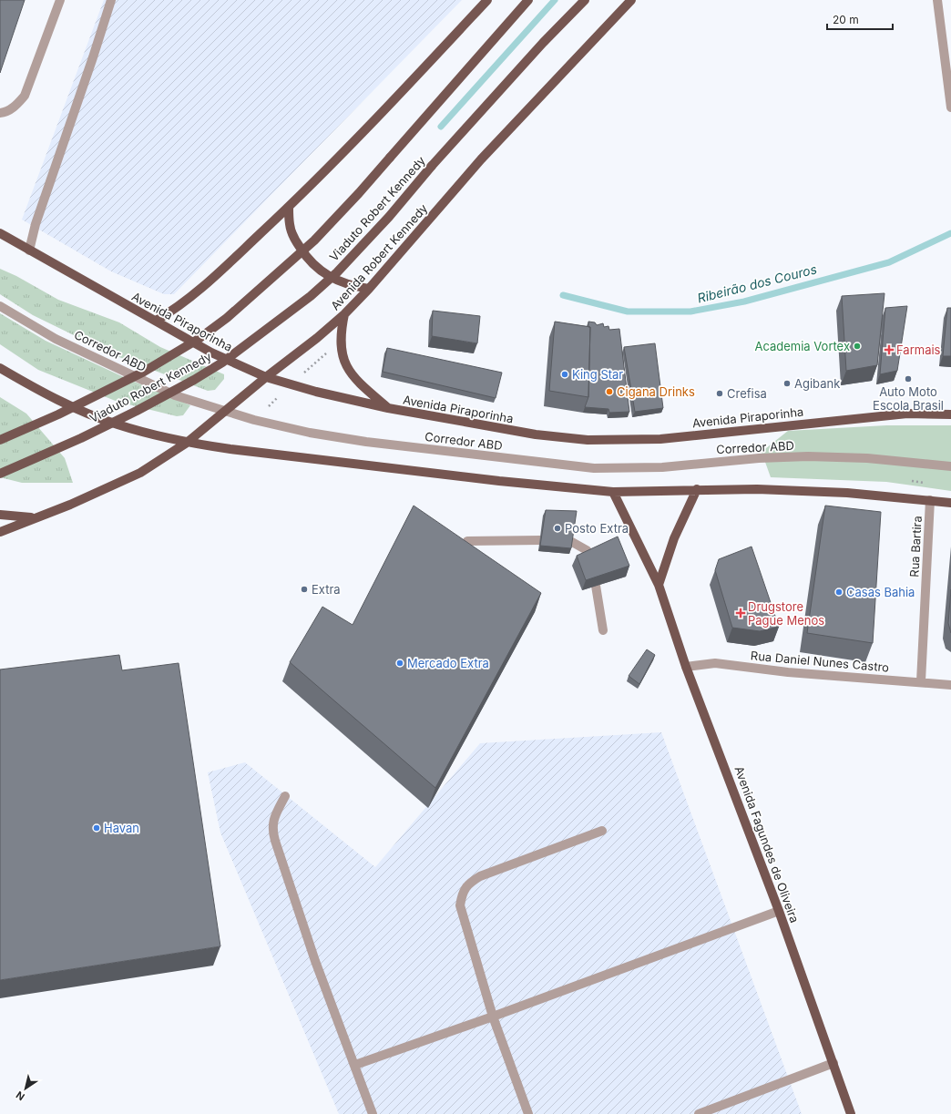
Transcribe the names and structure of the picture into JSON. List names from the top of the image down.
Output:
{
  "streets": {
    "main road": [
      "Viaduto Robert Kennedy",
      "Avenida Robert Kennedy",
      "Avenida Piraporinha",
      "Avenida Fagundes de Oliveira"
    ],
    "street": ["Corredor ABD", "Rua Bartira", "Rua Daniel Nunes Castro"]
  },
  "crossings": [
    ["Avenida Robert Kennedy", "Avenida Piraporinha"],
    ["Avenida Robert Kennedy", "Corredor ABD"],
    ["Rua Bartira", "Rua Daniel Nunes Castro"],
    ["Rua Daniel Nunes Castro", "Avenida Fagundes de Oliveira"]
  ],
  "water": ["Ribeirão dos Couros"],
  "places": {
    "other": [
      "Academia Vortex",
      "King Star",
      "Auto Moto Escola Brasil",
      "Agibank",
      "Cigana Drinks",
      "Crefisa",
      "Posto Extra",
      "Extra",
      "Casas Bahia",
      "Mercado Extra",
      "Havan"
    ],
    "health": ["Farmais", "Drugstore Pague Menos"]
  },
  "scale_bar": "20 m",
  "north": "bottom left"
}
